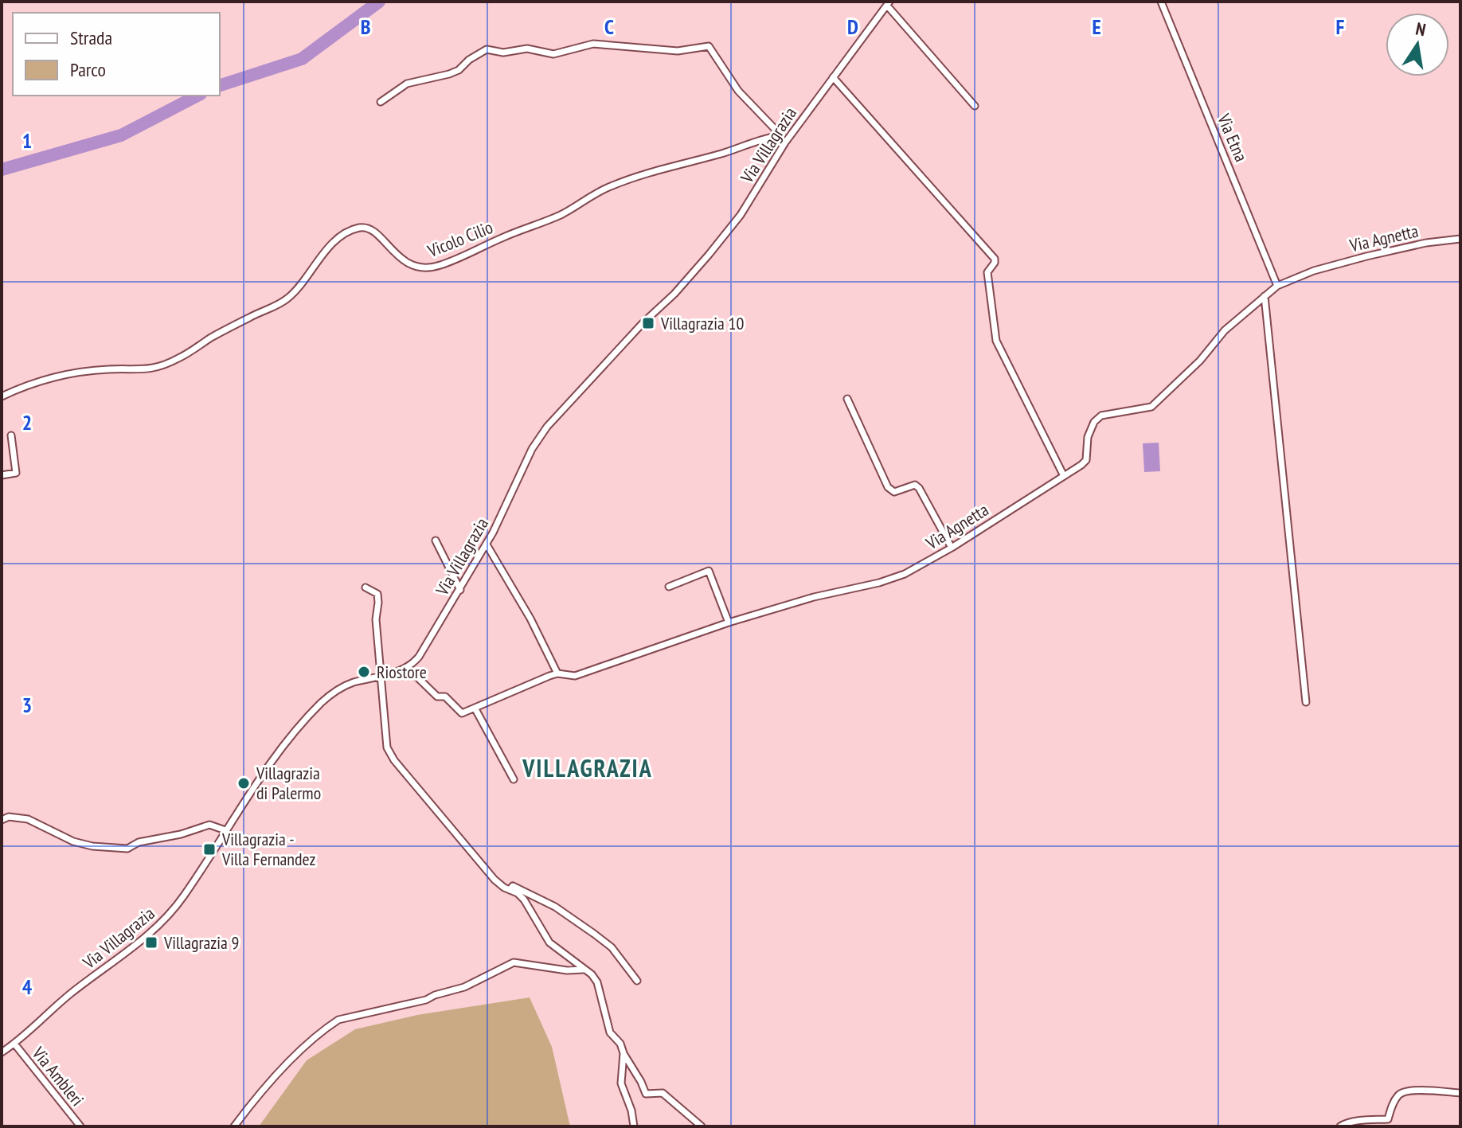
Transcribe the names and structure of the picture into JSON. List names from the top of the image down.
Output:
{
  "streets": {
    "street": [
      "Via Etna",
      "Via Villagrazia",
      "Via Agnetta",
      "Vicolo Cilio",
      "Via Ambleri"
    ]
  },
  "crossings": [
    ["Via Etna", "Via Agnetta"],
    ["Via Villagrazia", "Via Ambleri"]
  ],
  "districts": ["VILLAGRAZIA"],
  "places": {
    "transit": ["Villagrazia 10", "Villagrazia - Villa Fernandez", "Villagrazia 9"],
    "other": ["Riostore", "Villagrazia di Palermo"]
  },
  "legend": ["Strada", "Parco"],
  "north": "top",
  "grid": {
    "columns": [
      "B",
      "C",
      "D",
      "E",
      "F"
    ],
    "rows": [
      "1",
      "2",
      "3",
      "4"
    ]
  }
}
